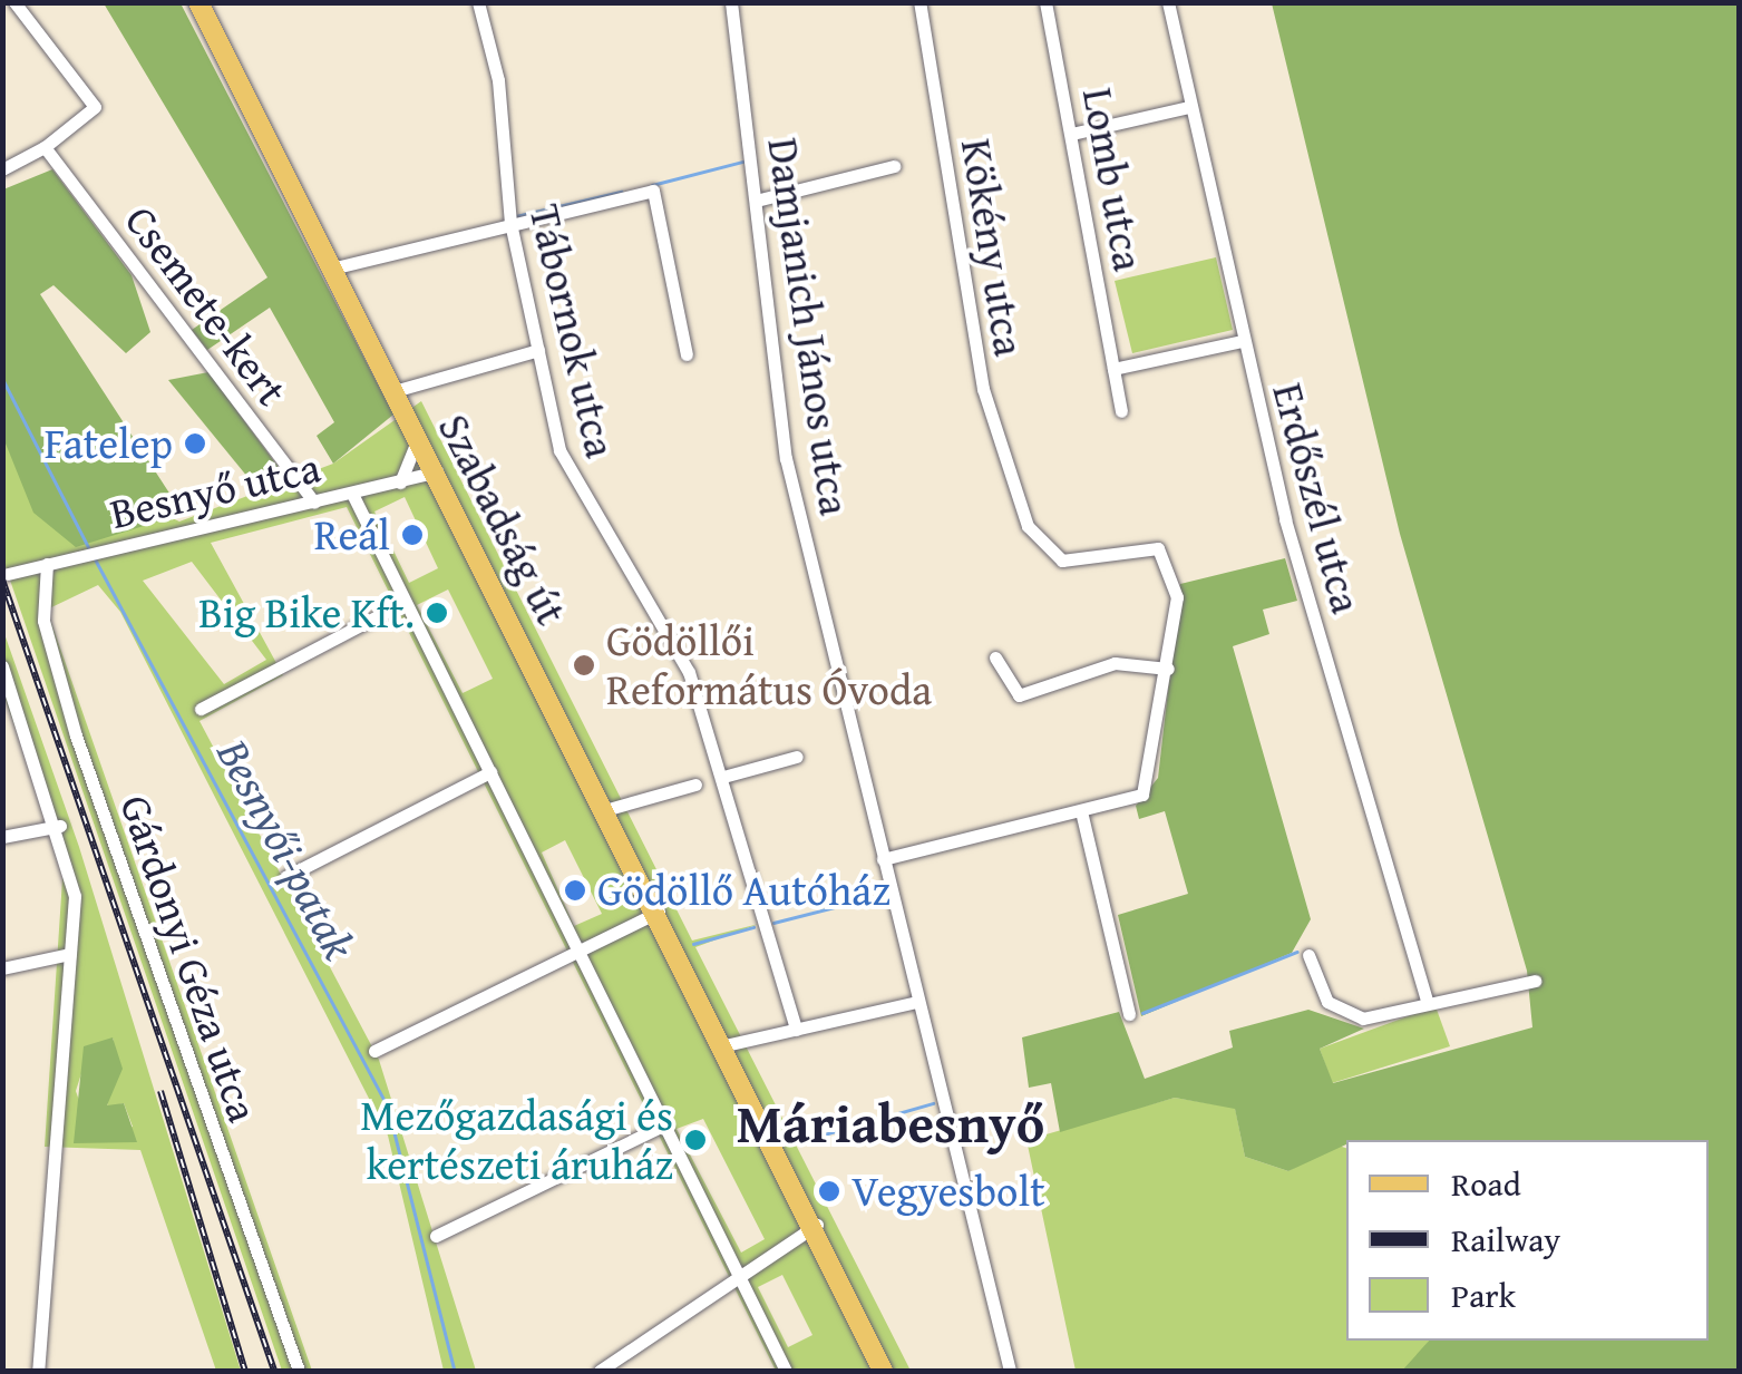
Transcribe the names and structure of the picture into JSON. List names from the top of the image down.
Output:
{
  "streets": {
    "main road": ["Szabadság út"],
    "street": [
      "Lomb utca",
      "Kökény utca",
      "Csemete-kert",
      "Damjanich János utca",
      "Tábornok utca",
      "Besnyő utca",
      "Erdőszél utca",
      "Gárdonyi Géza utca"
    ]
  },
  "crossings": [
    ["Csemete-kert", "Besnyő utca"],
    ["Besnyő utca", "Szabadság út"],
    ["Besnyő utca", "Gárdonyi Géza utca"]
  ],
  "districts": ["Máriabesnyő"],
  "water": ["Besnyői-patak"],
  "places": [
    "Fatelep",
    "Reál",
    "Big Bike Kft.",
    "Gödöllői Református Óvoda",
    "Gödöllő Autóház",
    "Mezőgazdasági és kertészeti áruház",
    "Vegyesbolt"
  ],
  "legend": ["Road", "Railway", "Park"]
}
